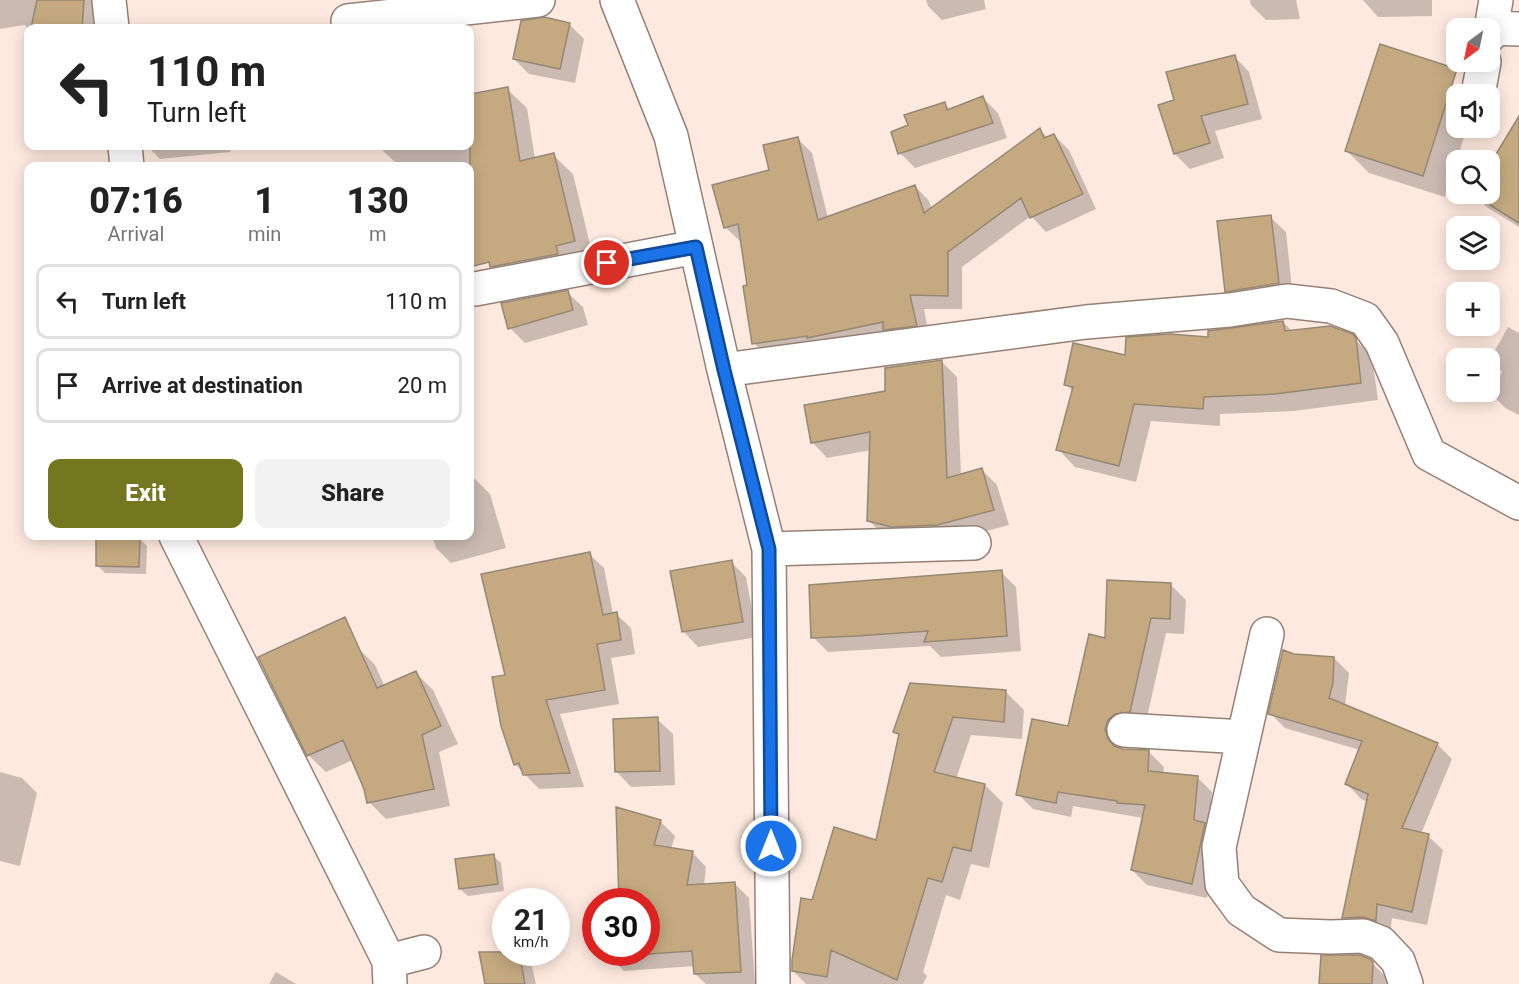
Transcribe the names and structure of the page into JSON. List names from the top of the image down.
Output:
{
  "north": "bottom left",
  "page": {
    "map_buttons": ["+", "−"],
    "turn": ["110 m", "Turn left"],
    "eta": [
      "07:16",
      "Arrival",
      "1",
      "min",
      "130",
      "m"
    ],
    "list": [
      {
        "name": "Turn left",
        "value": "110 m"
      },
      {
        "name": "Arrive at destination",
        "value": "20 m"
      }
    ],
    "buttons": ["Exit", "Share"],
    "speed": "21 km/h",
    "limit": "30"
  }
}
